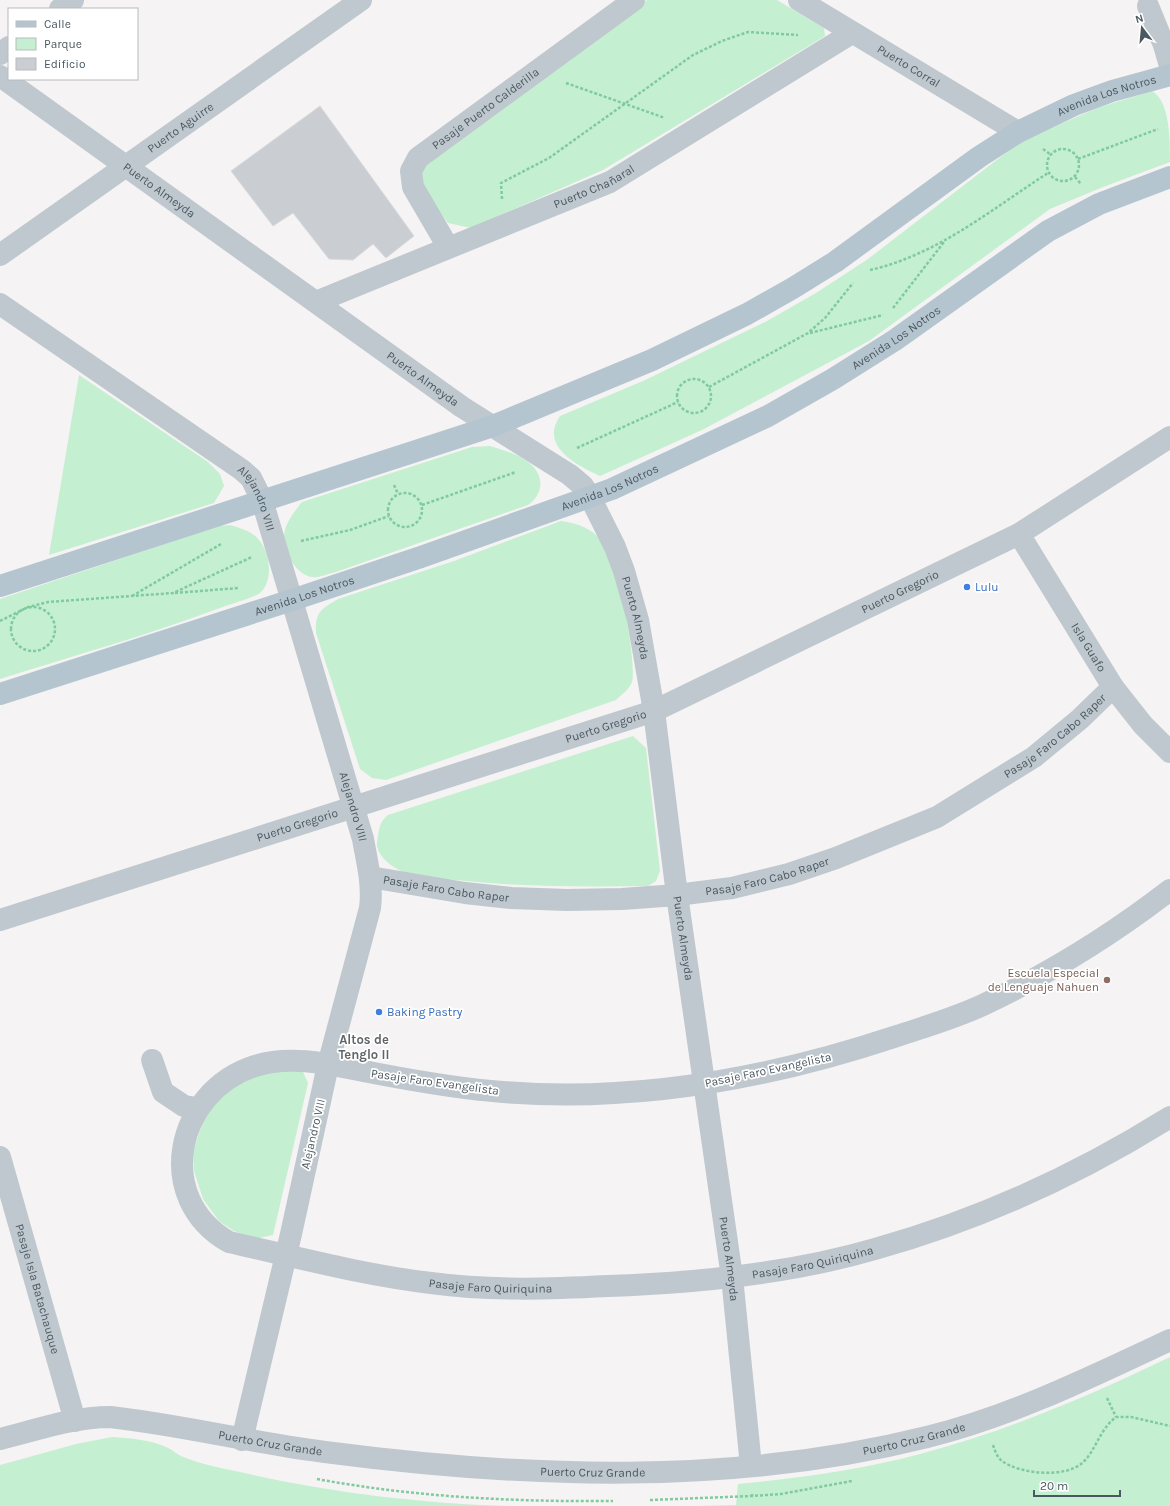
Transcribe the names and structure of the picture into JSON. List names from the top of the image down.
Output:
{
  "streets": {
    "main road": ["Avenida Los Notros"],
    "street": [
      "Puerto Corral",
      "Pasaje Puerto Calderilla",
      "Puerto Aguirre",
      "Puerto Chañaral",
      "Puerto Almeyda",
      "Alejandro VIII",
      "Puerto Gregorio",
      "Isla Guafo",
      "Pasaje Faro Cabo Raper",
      "Pasaje Faro Evangelista",
      "Pasaje Faro Quiriquina",
      "Pasaje Isla Batachauque",
      "Puerto Cruz Grande"
    ]
  },
  "crossings": [
    ["Puerto Corral", "Avenida Los Notros"],
    ["Puerto Corral", "Puerto Chañaral"],
    ["Avenida Los Notros", "Puerto Almeyda"],
    ["Avenida Los Notros", "Alejandro VIII"],
    ["Pasaje Puerto Calderilla", "Puerto Chañaral"],
    ["Puerto Aguirre", "Puerto Almeyda"],
    ["Puerto Chañaral", "Puerto Almeyda"],
    ["Puerto Almeyda", "Puerto Gregorio"],
    ["Puerto Almeyda", "Pasaje Faro Cabo Raper"],
    ["Puerto Almeyda", "Pasaje Faro Evangelista"],
    ["Puerto Almeyda", "Pasaje Faro Quiriquina"],
    ["Puerto Almeyda", "Puerto Cruz Grande"],
    ["Alejandro VIII", "Puerto Gregorio"],
    ["Alejandro VIII", "Pasaje Faro Cabo Raper"],
    ["Alejandro VIII", "Pasaje Faro Evangelista"],
    ["Alejandro VIII", "Pasaje Faro Quiriquina"],
    ["Alejandro VIII", "Puerto Cruz Grande"],
    ["Puerto Gregorio", "Isla Guafo"],
    ["Isla Guafo", "Pasaje Faro Cabo Raper"],
    ["Pasaje Faro Evangelista", "Pasaje Faro Quiriquina"],
    ["Pasaje Isla Batachauque", "Puerto Cruz Grande"]
  ],
  "districts": ["Altos de Tenglo II"],
  "places": ["Lulu", "Escuela Especial de Lenguaje Nahuen", "Baking Pastry"],
  "legend": ["Calle", "Parque", "Edificio"],
  "scale_bar": "20 m",
  "north": "top"
}
